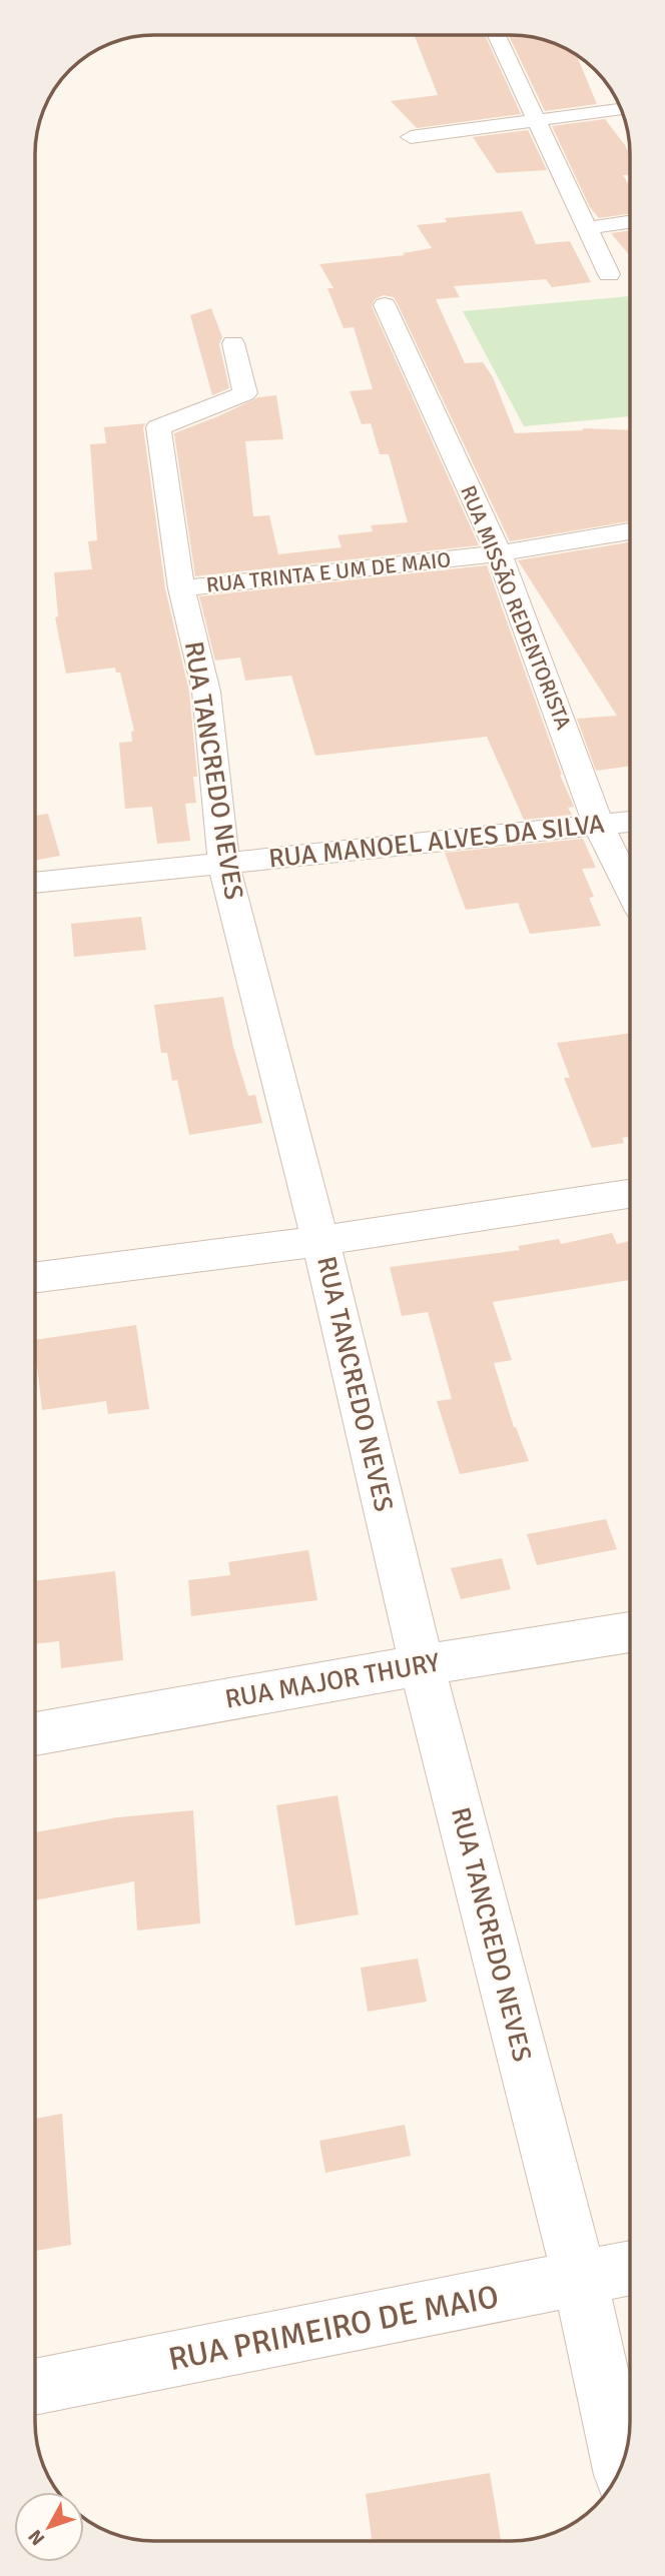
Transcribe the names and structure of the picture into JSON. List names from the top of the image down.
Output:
{
  "streets": {
    "street": [
      "RUA TRINTA E UM DE MAIO",
      "RUA MISSÃO REDENTORISTA",
      "RUA TANCREDO NEVES",
      "RUA MANOEL ALVES DA SILVA",
      "RUA MAJOR THURY",
      "RUA PRIMEIRO DE MAIO"
    ]
  },
  "crossings": [
    ["RUA TRINTA E UM DE MAIO", "RUA MISSÃO REDENTORISTA"],
    ["RUA TRINTA E UM DE MAIO", "RUA TANCREDO NEVES"],
    ["RUA MISSÃO REDENTORISTA", "RUA MANOEL ALVES DA SILVA"],
    ["RUA TANCREDO NEVES", "RUA MANOEL ALVES DA SILVA"],
    ["RUA TANCREDO NEVES", "RUA MAJOR THURY"],
    ["RUA TANCREDO NEVES", "RUA PRIMEIRO DE MAIO"]
  ],
  "north": "bottom left"
}
